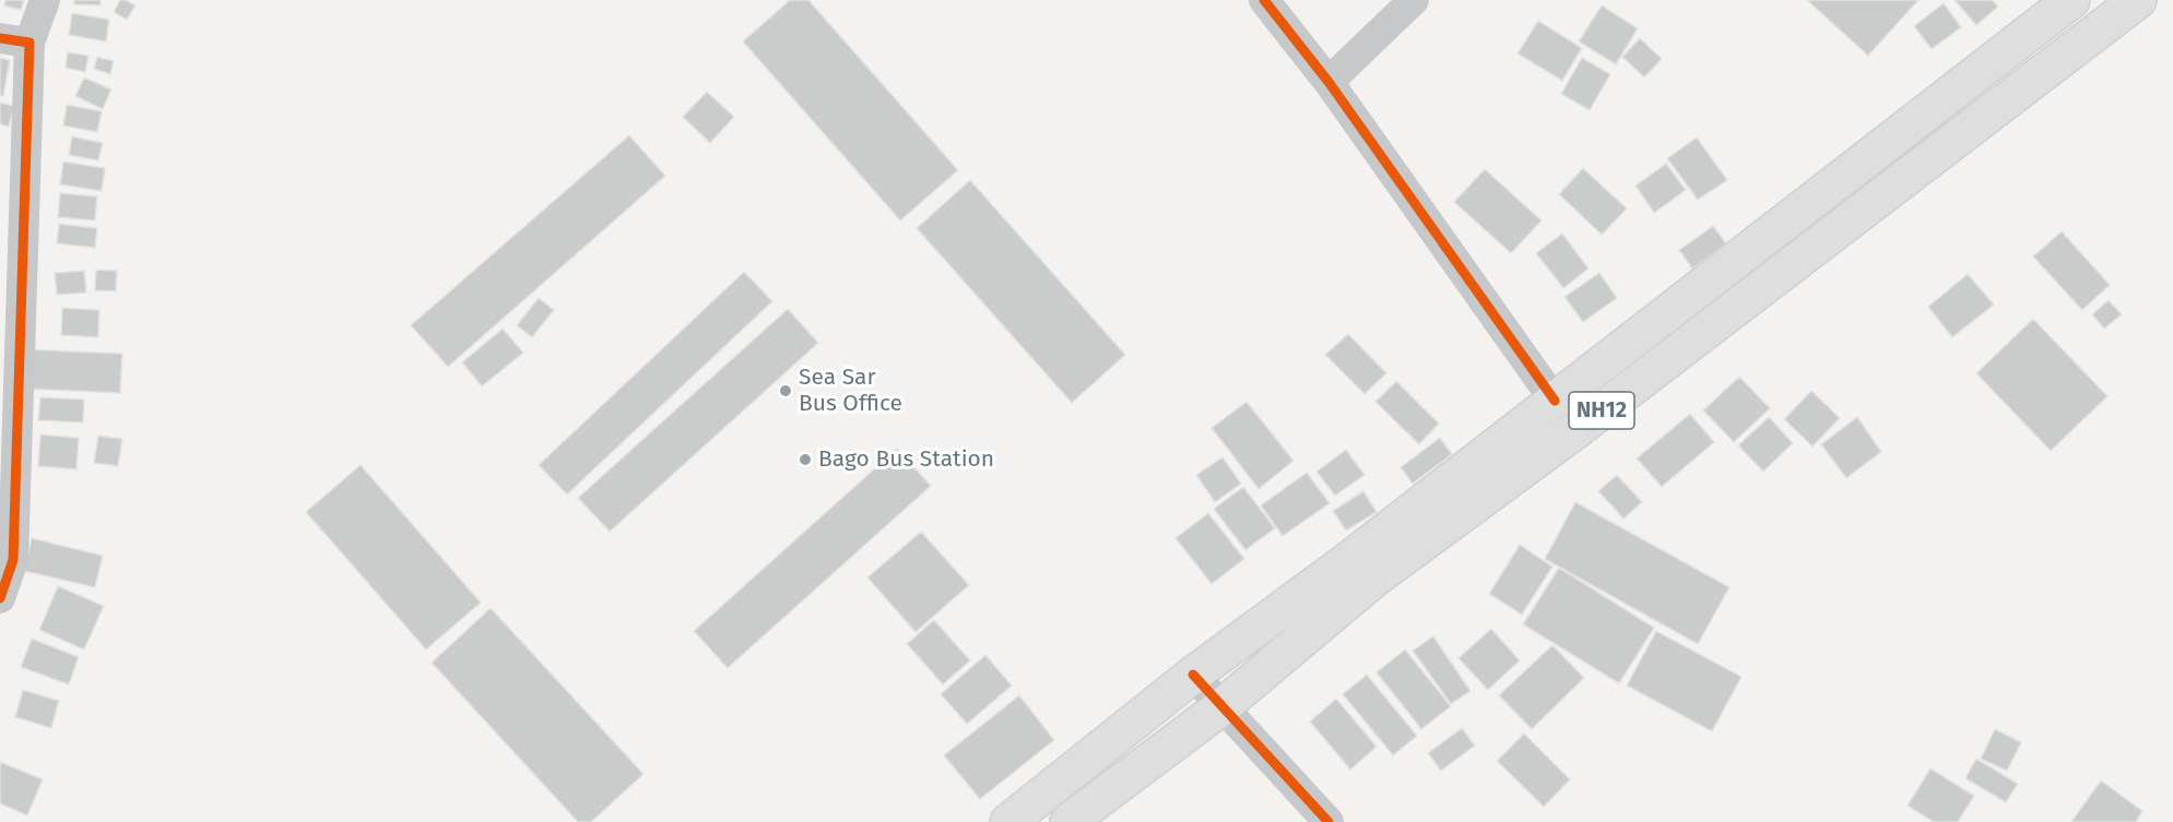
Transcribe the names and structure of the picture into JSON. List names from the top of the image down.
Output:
{
  "streets": {
    "highway": ["NH12"]
  },
  "places": ["Sea Sar Bus Office", "Bago Bus Station"]
}
